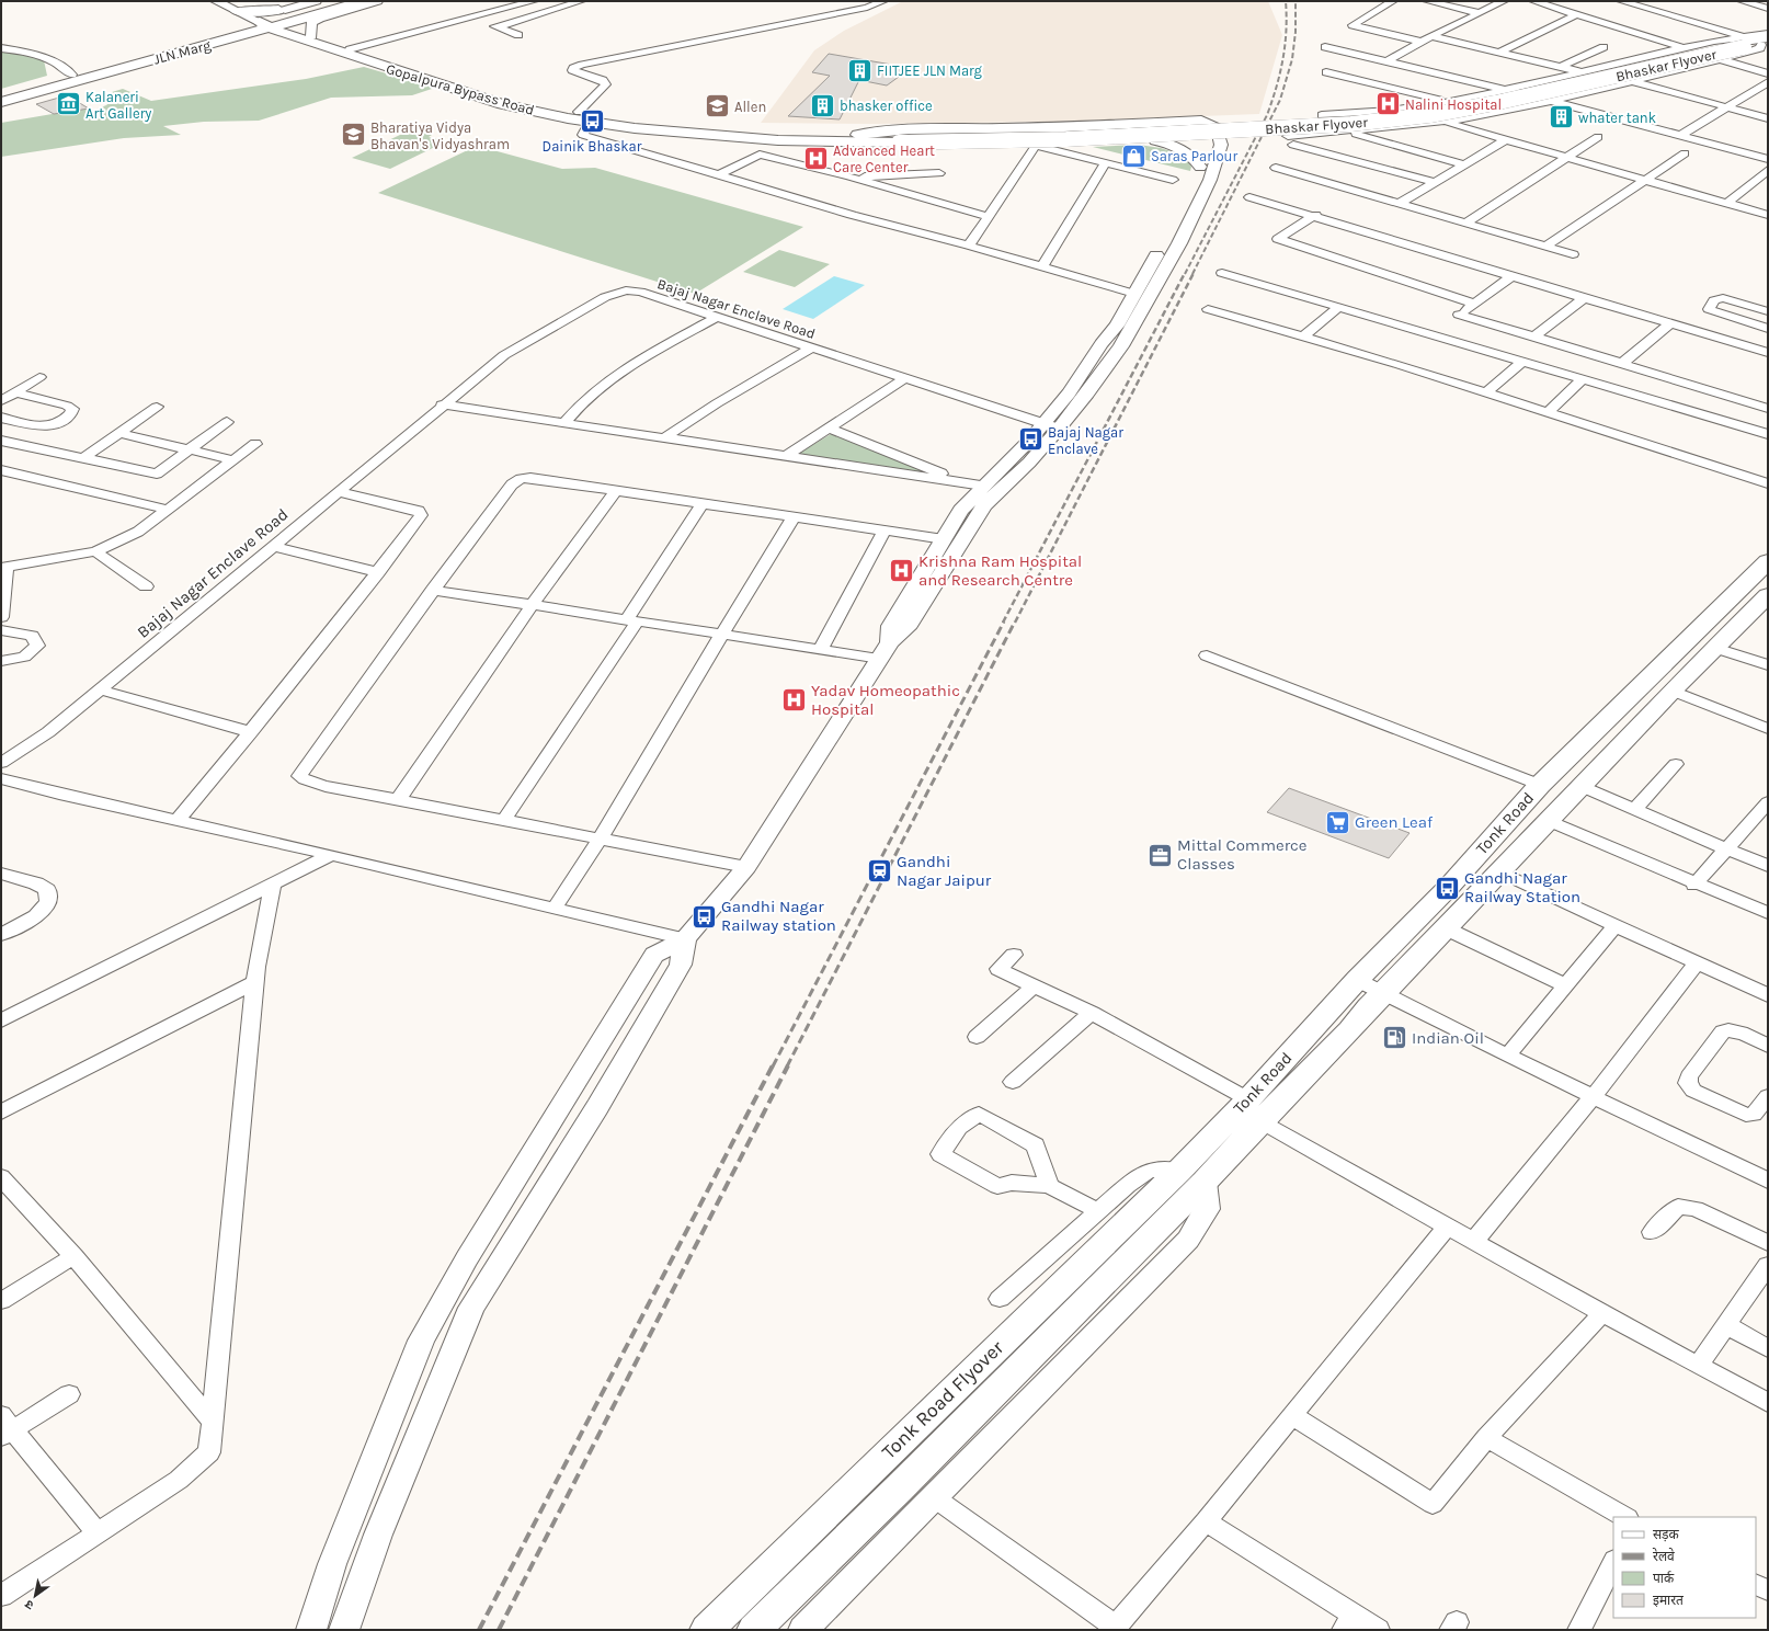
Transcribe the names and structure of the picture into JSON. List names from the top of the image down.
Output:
{
  "streets": {
    "main road": [
      "JLN Marg",
      "Bhaskar Flyover",
      "Gopalpura Bypass Road",
      "Tonk Road",
      "Tonk Road Flyover"
    ],
    "street": ["Bajaj Nagar Enclave Road"]
  },
  "crossings": [
    ["JLN Marg", "Gopalpura Bypass Road"],
    ["Bhaskar Flyover", "Gopalpura Bypass Road"],
    ["Tonk Road", "Tonk Road Flyover"]
  ],
  "places": {
    "building": ["FIITJEE JLN Marg", "bhasker office", "whater tank"],
    "museum": ["Kalaneri Art Gallery"],
    "hospital": [
      "Nalini Hospital",
      "Advanced Heart Care Center",
      "Krishna Ram Hospital and Research Centre",
      "Yadav Homeopathic Hospital"
    ],
    "school or university": ["Allen", "Bharatiya Vidya Bhavan's Vidyashram"],
    "bus stop": [
      "Dainik Bhaskar",
      "Bajaj Nagar Enclave",
      "Gandhi Nagar Railway Station",
      "Gandhi Nagar Railway station"
    ],
    "shop": ["Saras Parlour"],
    "supermarket": ["Green Leaf"],
    "office": ["Mittal Commerce Classes"],
    "station": ["Gandhi Nagar Jaipur"],
    "fuel station": ["Indian Oil"]
  },
  "legend": [
    "सड़क",
    "रेलवे",
    "पार्क",
    "इमारत"
  ],
  "north": "bottom left"
}
